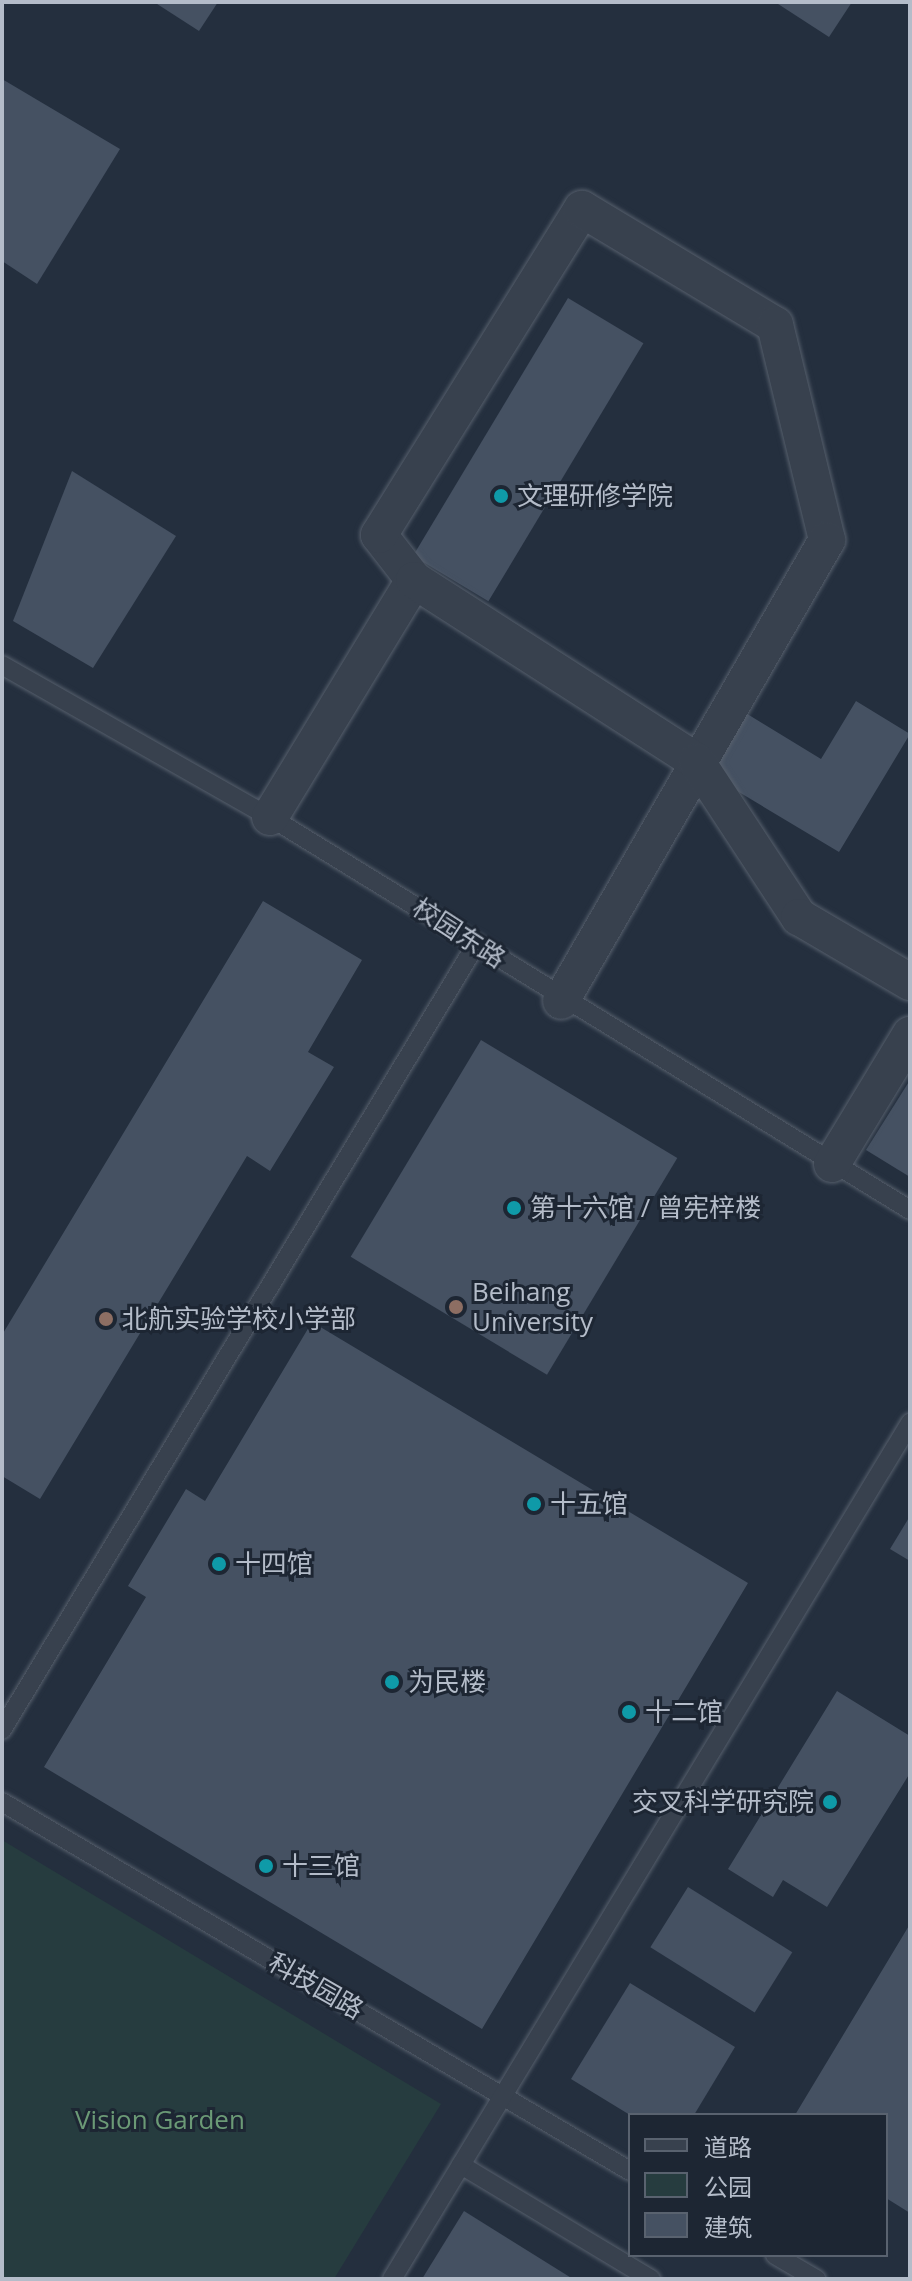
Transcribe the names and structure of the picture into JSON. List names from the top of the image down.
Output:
{
  "streets": {
    "lane": ["校园东路", "科技园路"]
  },
  "parks": ["Vision Garden"],
  "places": [
    "文理研修学院",
    "第十六馆 / 曾宪梓楼",
    "Beihang University",
    "北航实验学校小学部",
    "十五馆",
    "十四馆",
    "为民楼",
    "十二馆",
    "交叉科学研究院",
    "十三馆"
  ],
  "legend": ["道路", "公园", "建筑"]
}
